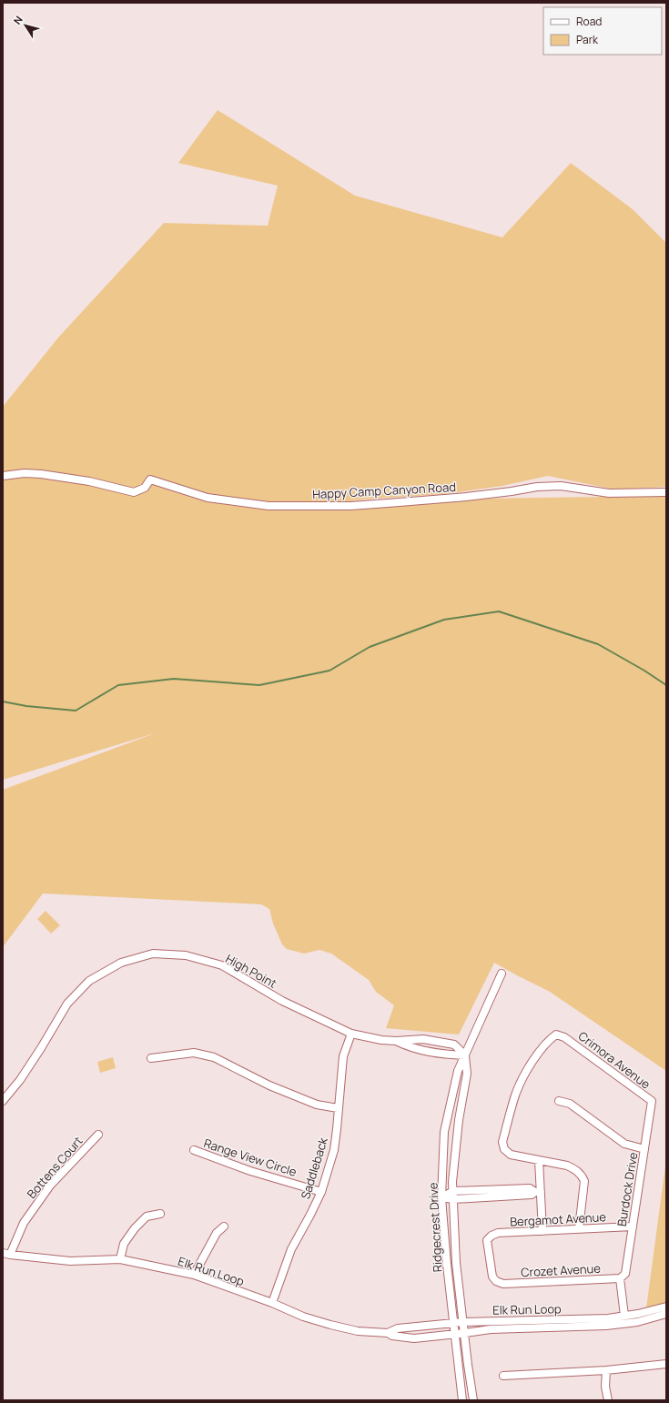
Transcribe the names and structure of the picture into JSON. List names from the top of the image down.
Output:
{
  "streets": {
    "street": [
      "Happy Camp Canyon Road",
      "High Point",
      "Crimora Avenue",
      "Range View Circle",
      "Bottens Court",
      "Saddleback",
      "Burdock Drive",
      "Bergamot Avenue",
      "Ridgecrest Drive",
      "Crozet Avenue",
      "Elk Run Loop"
    ]
  },
  "crossings": [
    ["High Point", "Saddleback"],
    ["High Point", "Ridgecrest Drive"],
    ["Crimora Avenue", "Burdock Drive"],
    ["Range View Circle", "Saddleback"],
    ["Bottens Court", "Elk Run Loop"],
    ["Saddleback", "Elk Run Loop"],
    ["Burdock Drive", "Bergamot Avenue"],
    ["Burdock Drive", "Crozet Avenue"],
    ["Bergamot Avenue", "Crozet Avenue"],
    ["Ridgecrest Drive", "Elk Run Loop"]
  ],
  "legend": ["Road", "Park"],
  "north": "top left"
}
